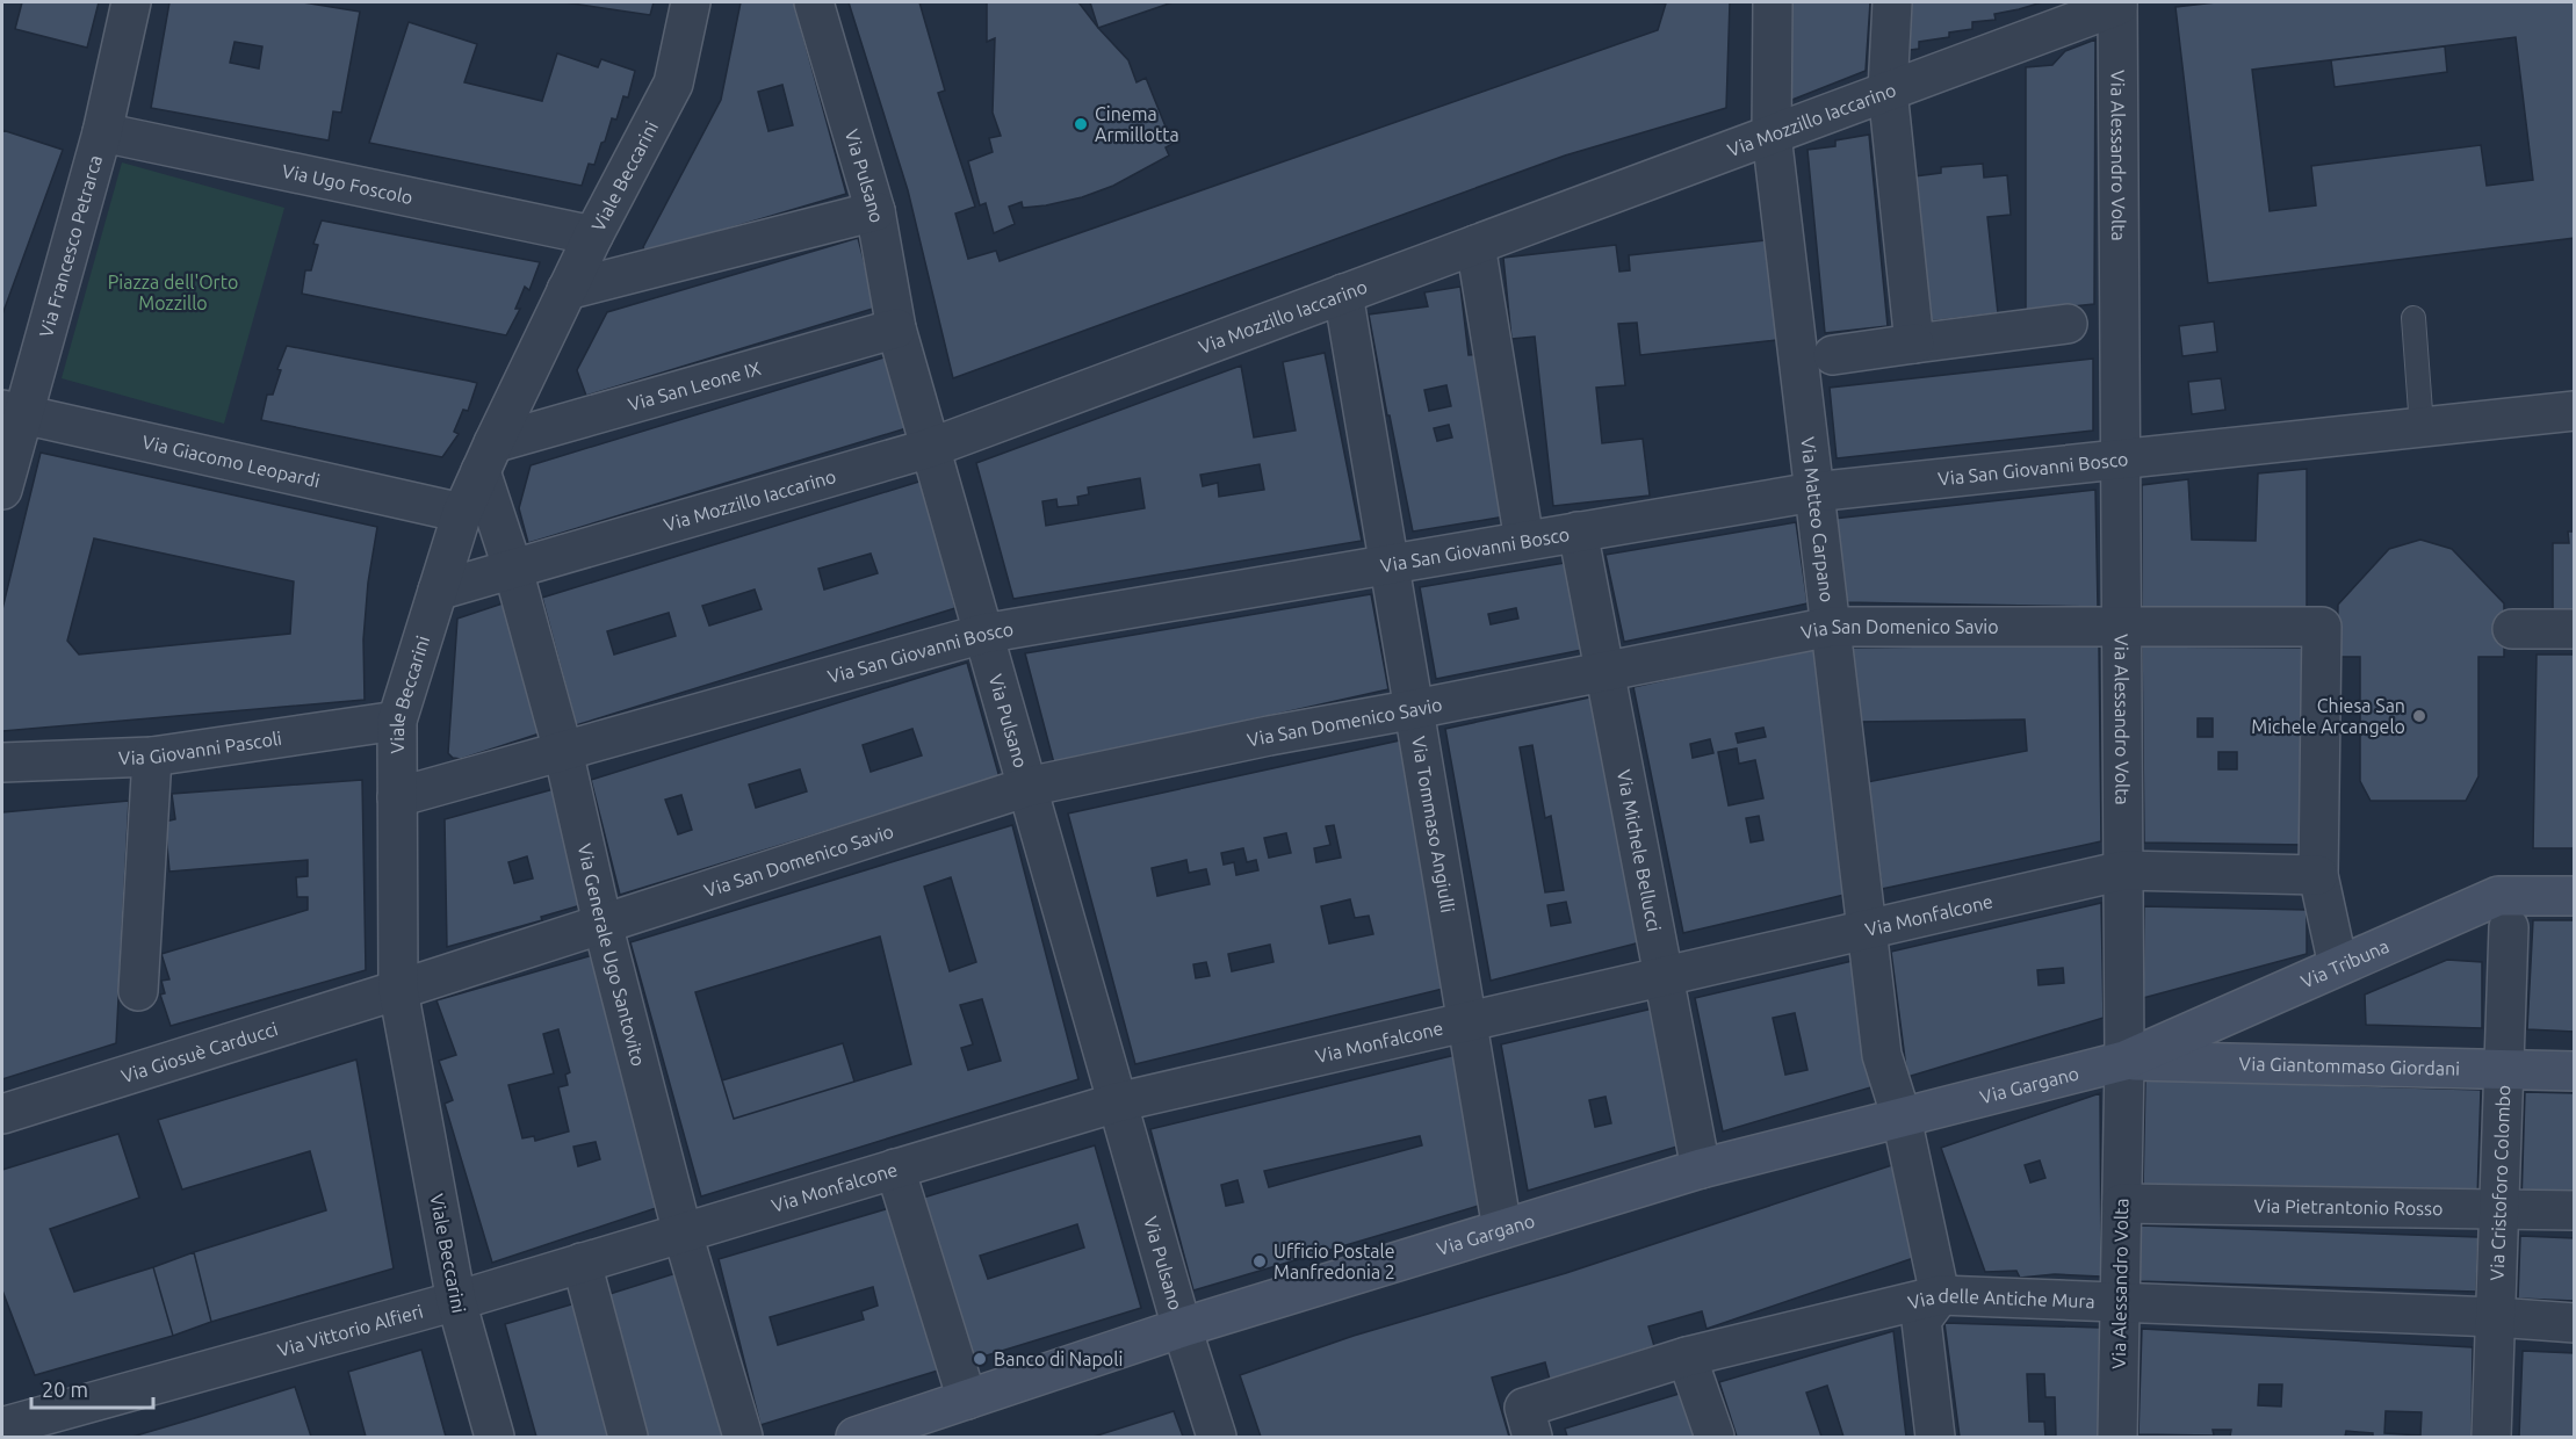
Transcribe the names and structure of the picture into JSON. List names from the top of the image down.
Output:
{
  "streets": {
    "main road": ["Via Tribuna", "Via Giantommaso Giordani", "Via Gargano"],
    "street": [
      "Via Mozzillo Iaccarino",
      "Via Alessandro Volta",
      "Via Pulsano",
      "Viale Beccarini",
      "Via Ugo Foscolo",
      "Via Francesco Petrarca",
      "Via San Leone IX",
      "Via Giacomo Leopardi",
      "Via San Giovanni Bosco",
      "Via Matteo Carpano",
      "Via San Domenico Savio",
      "Via Giovanni Pascoli",
      "Via Tommaso Angiulli",
      "Via Michele Bellucci",
      "Via Monfalcone",
      "Via Generale Ugo Santovito",
      "Via Giosuè Carducci",
      "Via Cristoforo Colombo",
      "Via Pietrantonio Rosso",
      "Via delle Antiche Mura",
      "Via Vittorio Alfieri"
    ]
  },
  "crossings": [
    ["Via Mozzillo Iaccarino", "Via Alessandro Volta"],
    ["Via Mozzillo Iaccarino", "Via Pulsano"],
    ["Via Mozzillo Iaccarino", "Viale Beccarini"],
    ["Via Mozzillo Iaccarino", "Via Matteo Carpano"],
    ["Via Mozzillo Iaccarino", "Via Tommaso Angiulli"],
    ["Via Mozzillo Iaccarino", "Via Generale Ugo Santovito"],
    ["Via Alessandro Volta", "Via San Giovanni Bosco"],
    ["Via Alessandro Volta", "Via San Domenico Savio"],
    ["Via Alessandro Volta", "Via Monfalcone"],
    ["Via Alessandro Volta", "Via Tribuna"],
    ["Via Alessandro Volta", "Via Giantommaso Giordani"],
    ["Via Alessandro Volta", "Via Gargano"],
    ["Via Alessandro Volta", "Via Pietrantonio Rosso"],
    ["Via Alessandro Volta", "Via delle Antiche Mura"],
    ["Via Pulsano", "Via San Leone IX"],
    ["Via Pulsano", "Via San Giovanni Bosco"],
    ["Via Pulsano", "Via San Domenico Savio"],
    ["Via Pulsano", "Via Monfalcone"],
    ["Via Pulsano", "Via Gargano"],
    ["Viale Beccarini", "Via Ugo Foscolo"],
    ["Viale Beccarini", "Via San Leone IX"],
    ["Viale Beccarini", "Via Giacomo Leopardi"],
    ["Viale Beccarini", "Via San Giovanni Bosco"],
    ["Viale Beccarini", "Via San Domenico Savio"],
    ["Viale Beccarini", "Via Giovanni Pascoli"],
    ["Viale Beccarini", "Via Monfalcone"],
    ["Viale Beccarini", "Via Generale Ugo Santovito"],
    ["Viale Beccarini", "Via Giosuè Carducci"],
    ["Viale Beccarini", "Via Vittorio Alfieri"],
    ["Via Ugo Foscolo", "Via Francesco Petrarca"],
    ["Via Francesco Petrarca", "Via Giacomo Leopardi"],
    ["Via San Leone IX", "Via Generale Ugo Santovito"],
    ["Via San Giovanni Bosco", "Via Matteo Carpano"],
    ["Via San Giovanni Bosco", "Via Tommaso Angiulli"],
    ["Via San Giovanni Bosco", "Via Michele Bellucci"],
    ["Via San Giovanni Bosco", "Via Generale Ugo Santovito"],
    ["Via Matteo Carpano", "Via San Domenico Savio"],
    ["Via Matteo Carpano", "Via Monfalcone"],
    ["Via Matteo Carpano", "Via Gargano"],
    ["Via Matteo Carpano", "Via delle Antiche Mura"],
    ["Via San Domenico Savio", "Via Tommaso Angiulli"],
    ["Via San Domenico Savio", "Via Michele Bellucci"],
    ["Via San Domenico Savio", "Via Monfalcone"],
    ["Via San Domenico Savio", "Via Generale Ugo Santovito"],
    ["Via San Domenico Savio", "Via Giosuè Carducci"],
    ["Via Tommaso Angiulli", "Via Monfalcone"],
    ["Via Tommaso Angiulli", "Via Gargano"],
    ["Via Michele Bellucci", "Via Monfalcone"],
    ["Via Michele Bellucci", "Via Gargano"],
    ["Via Monfalcone", "Via Generale Ugo Santovito"],
    ["Via Monfalcone", "Via Vittorio Alfieri"],
    ["Via Tribuna", "Via Giantommaso Giordani"],
    ["Via Tribuna", "Via Gargano"],
    ["Via Giantommaso Giordani", "Via Gargano"],
    ["Via Giantommaso Giordani", "Via Cristoforo Colombo"],
    ["Via Cristoforo Colombo", "Via Pietrantonio Rosso"],
    ["Via Cristoforo Colombo", "Via delle Antiche Mura"]
  ],
  "parks": ["Piazza dell'Orto Mozzillo"],
  "places": [
    "Cinema Armillotta",
    "Chiesa San Michele Arcangelo",
    "Ufficio Postale Manfredonia 2",
    "Banco di Napoli"
  ],
  "scale_bar": "20 m"
}
